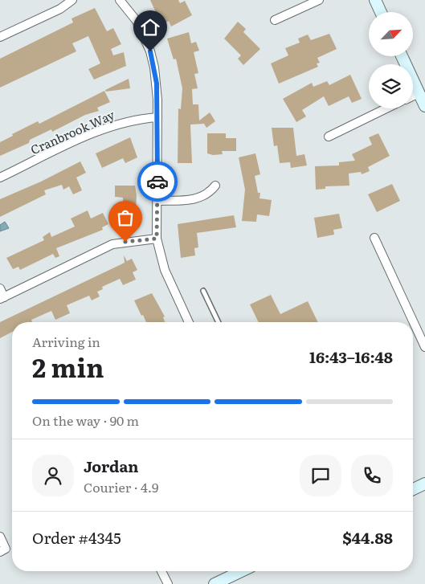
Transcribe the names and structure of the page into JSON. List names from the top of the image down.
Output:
{
  "streets": {
    "street": ["Cranbrook Way"]
  },
  "north": "top right",
  "page": {
    "heading": ["2 min", "Arriving in", "16:43–16:48"],
    "panel": [
      "Jordan",
      "Courier · 4.9",
      "Order #4345",
      "$44.88"
    ],
    "bar": "On the way · 90 m"
  }
}
